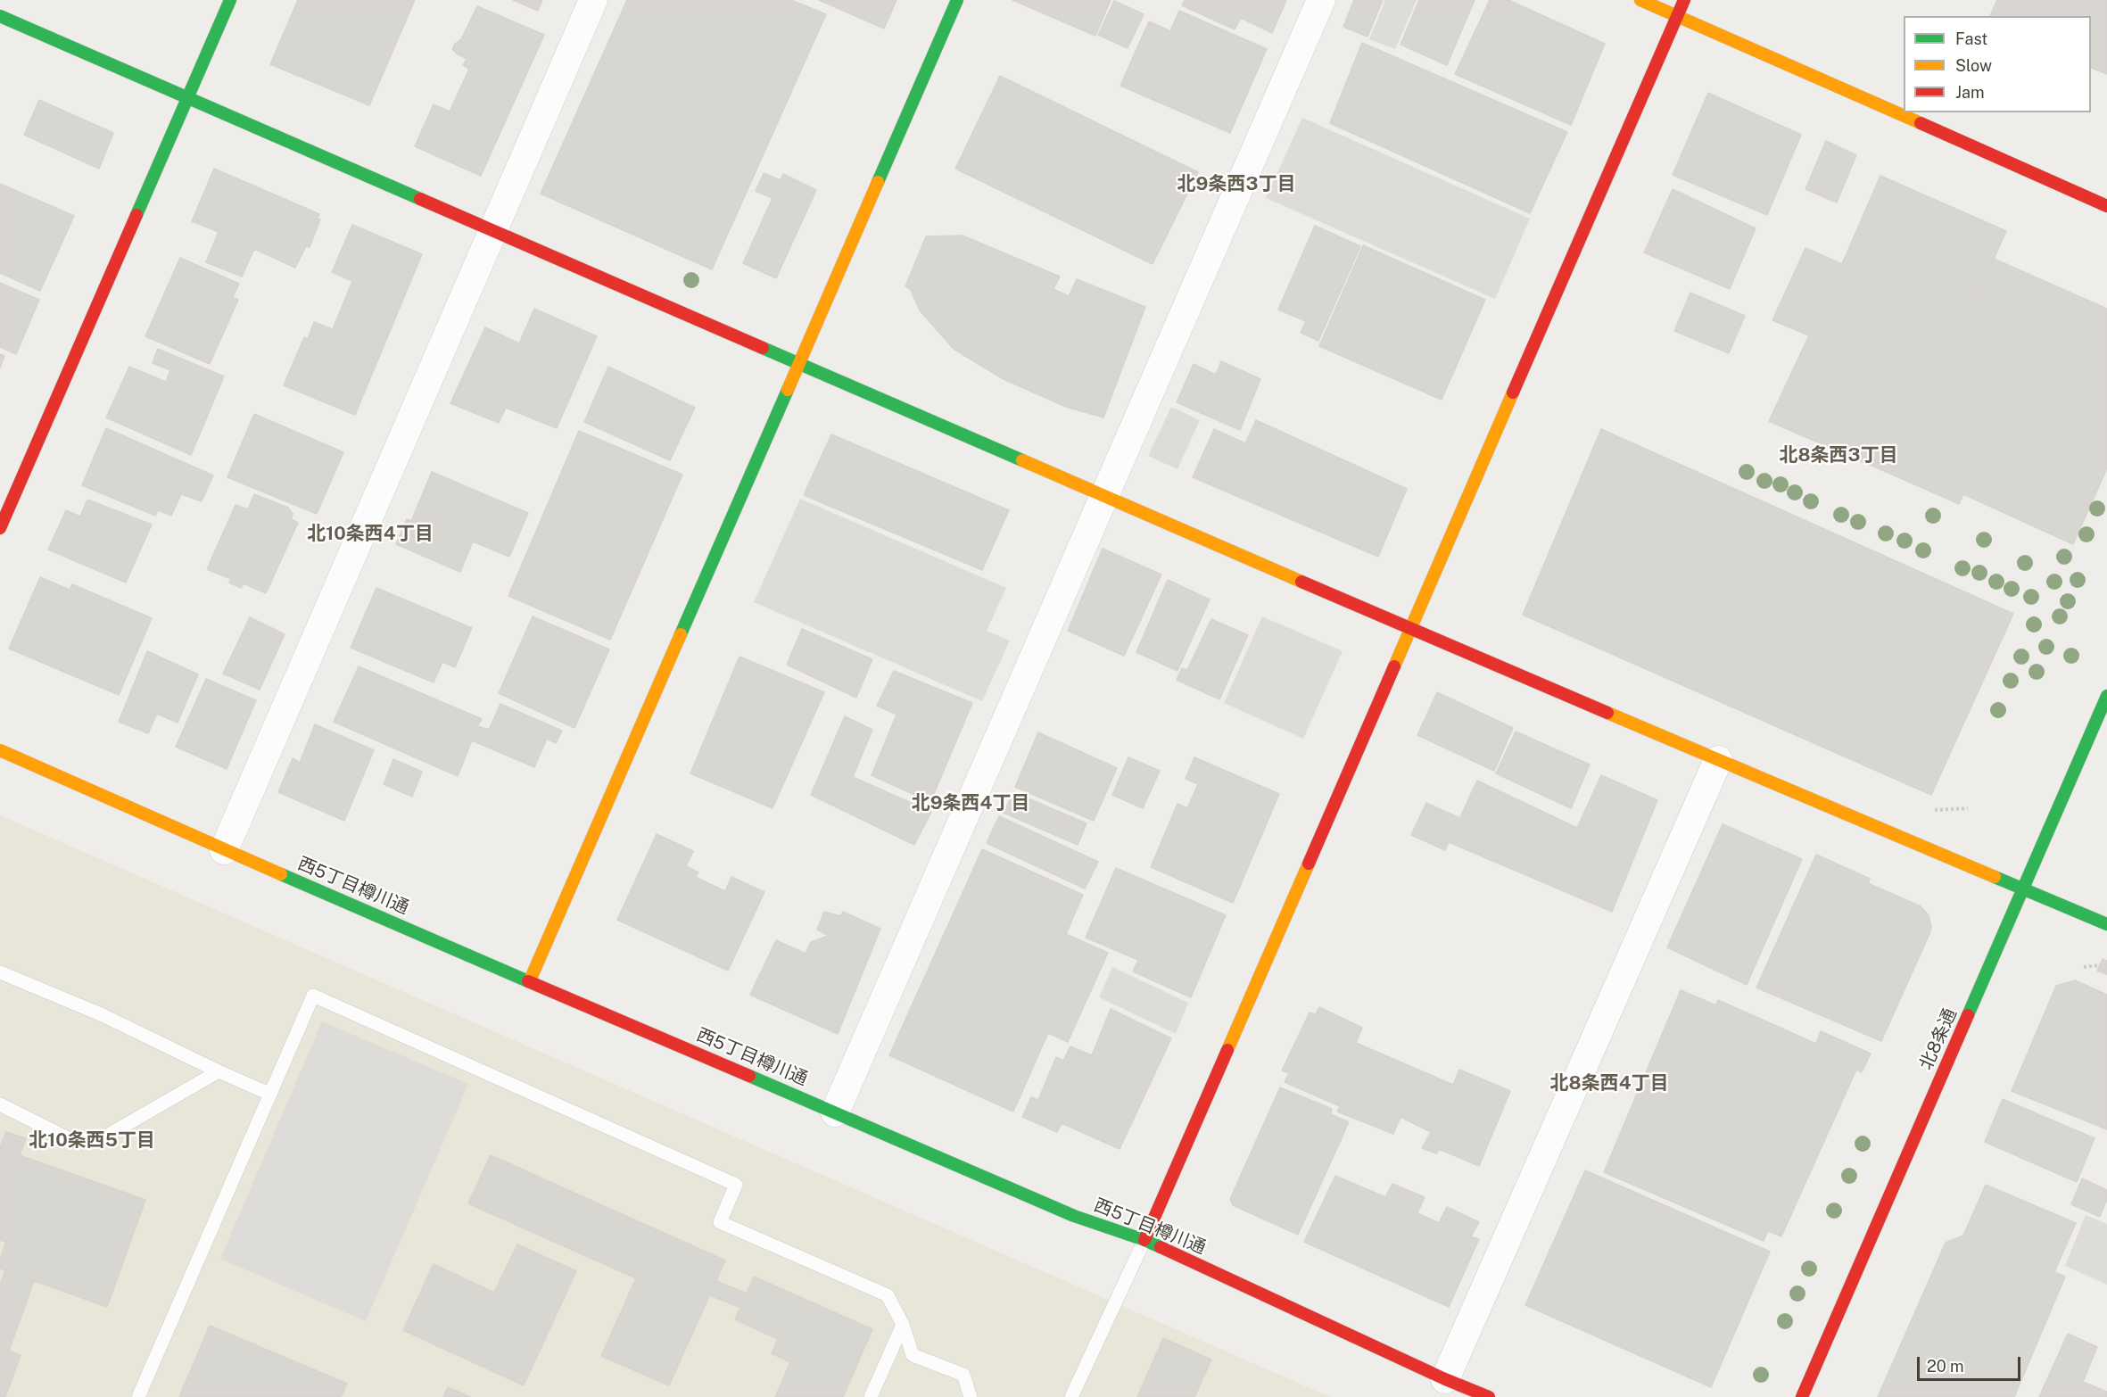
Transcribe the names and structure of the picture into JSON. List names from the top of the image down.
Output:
{
  "streets": {
    "street": ["西5丁目樽川通", "北8条通"]
  },
  "districts": [
    "北9条西3丁目",
    "北8条西3丁目",
    "北10条西4丁目",
    "北9条西4丁目",
    "北8条西4丁目",
    "北10条西5丁目"
  ],
  "legend": ["Fast", "Slow", "Jam"],
  "scale_bar": "20 m"
}
